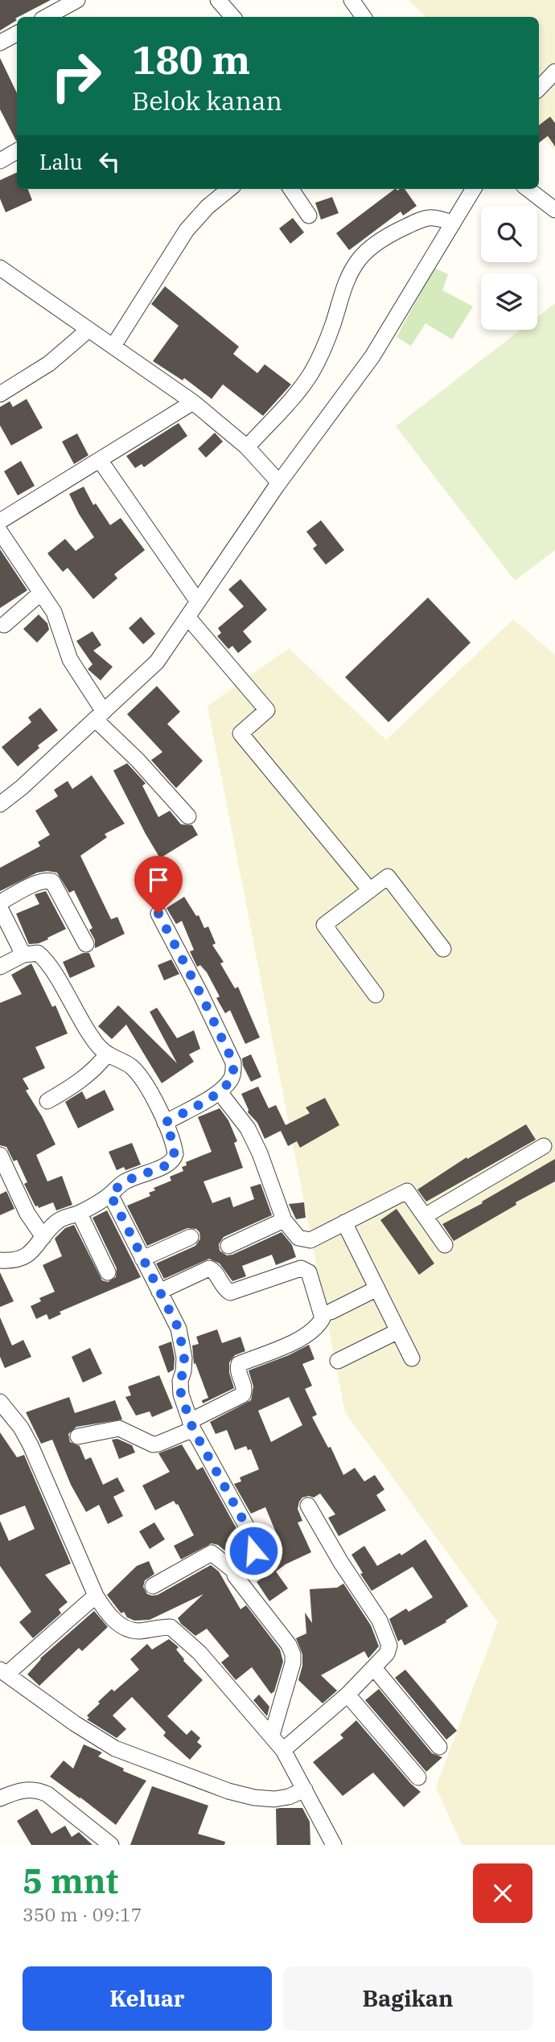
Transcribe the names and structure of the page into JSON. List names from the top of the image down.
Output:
{
  "page": {
    "turn": ["180 m", "Belok kanan"],
    "then": "Lalu",
    "heading": ["5 mnt", "350 m · 09:17"],
    "buttons": ["Keluar", "Bagikan"]
  }
}
